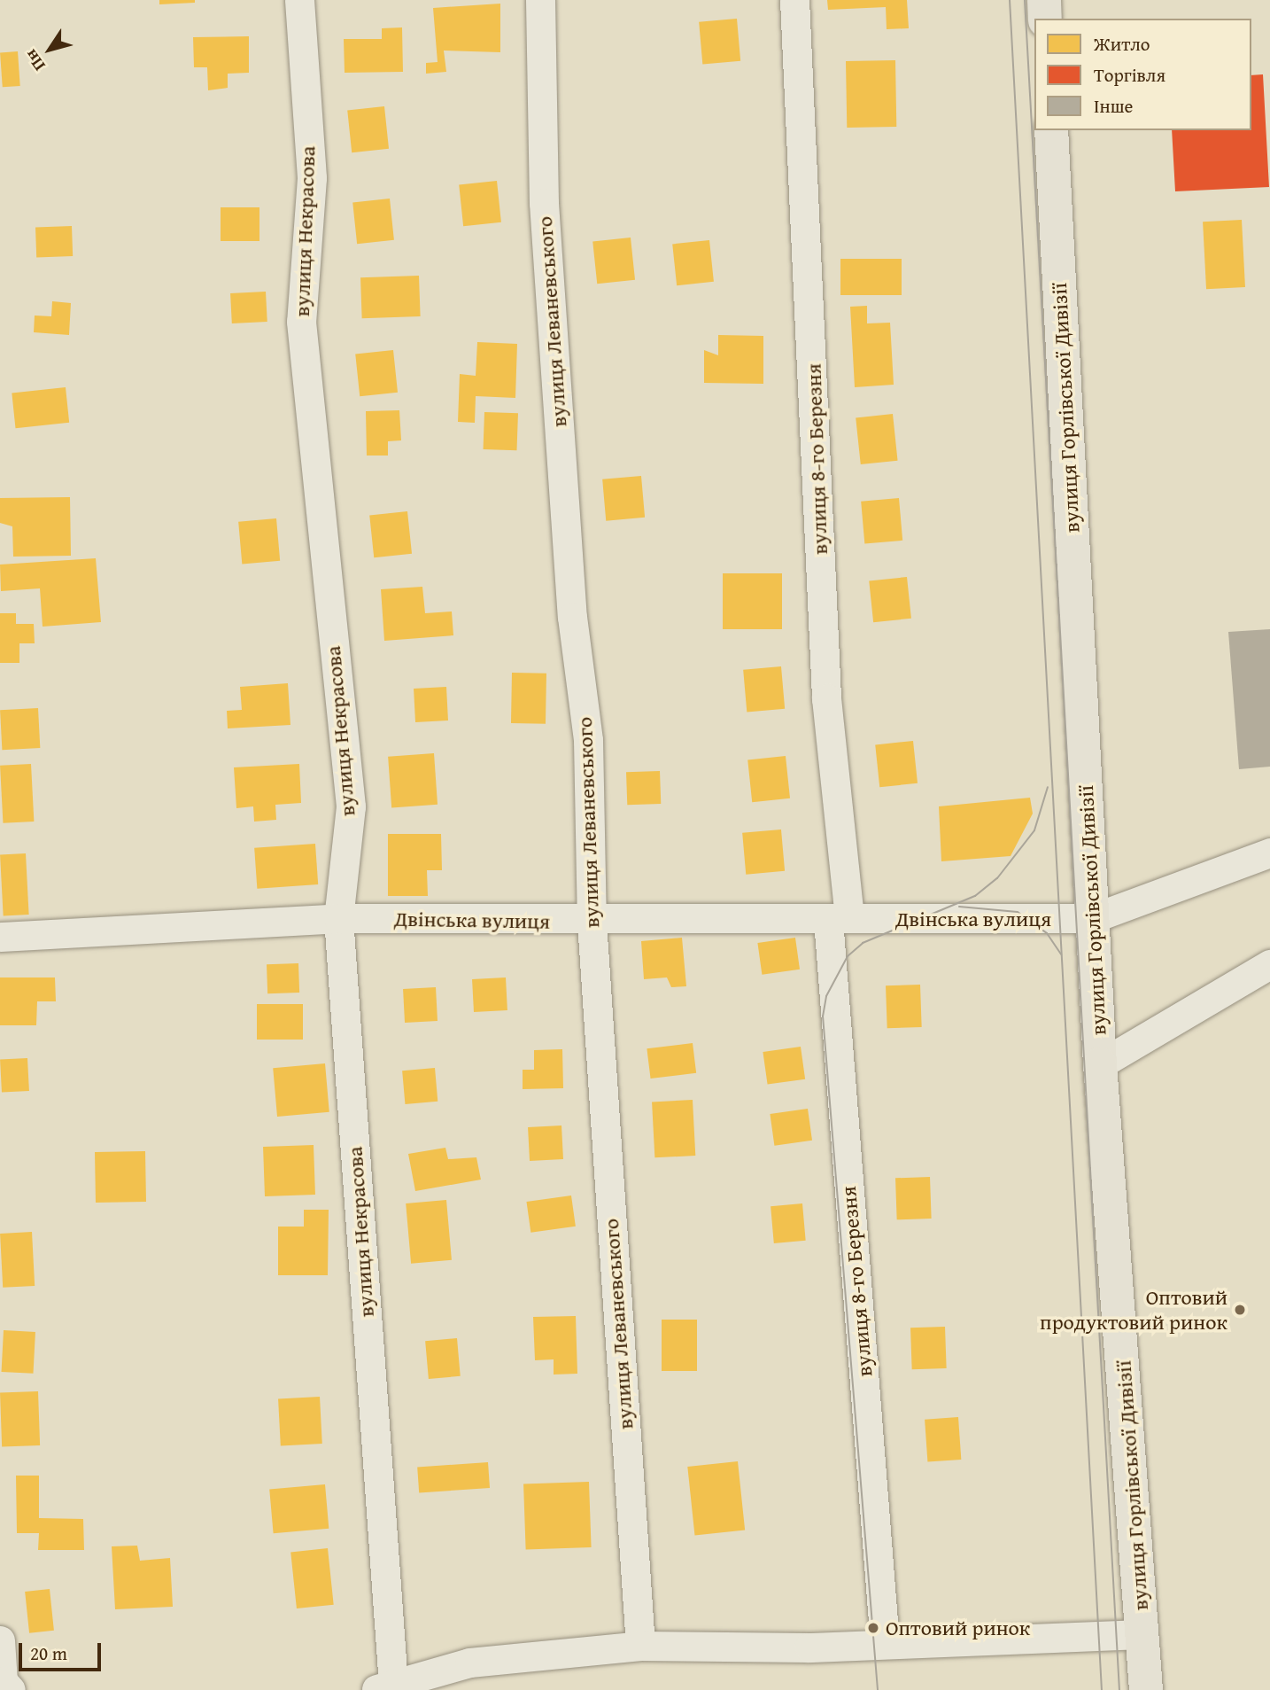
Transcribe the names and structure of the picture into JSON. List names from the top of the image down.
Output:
{
  "streets": {
    "main road": ["вулиця Горлівської Дивізії"],
    "street": [
      "вулиця Некрасова",
      "вулиця Леваневського",
      "вулиця 8-го Березня",
      "Двінська вулиця"
    ]
  },
  "crossings": [
    ["вулиця Некрасова", "Двінська вулиця"],
    ["вулиця Леваневського", "Двінська вулиця"],
    ["вулиця Горлівської Дивізії", "Двінська вулиця"],
    ["вулиця 8-го Березня", "Двінська вулиця"]
  ],
  "places": ["Оптовий продуктовий ринок", "Оптовий ринок"],
  "legend": ["Житло", "Торгівля", "Інше"],
  "scale_bar": "20 m",
  "north": "bottom left"
}
